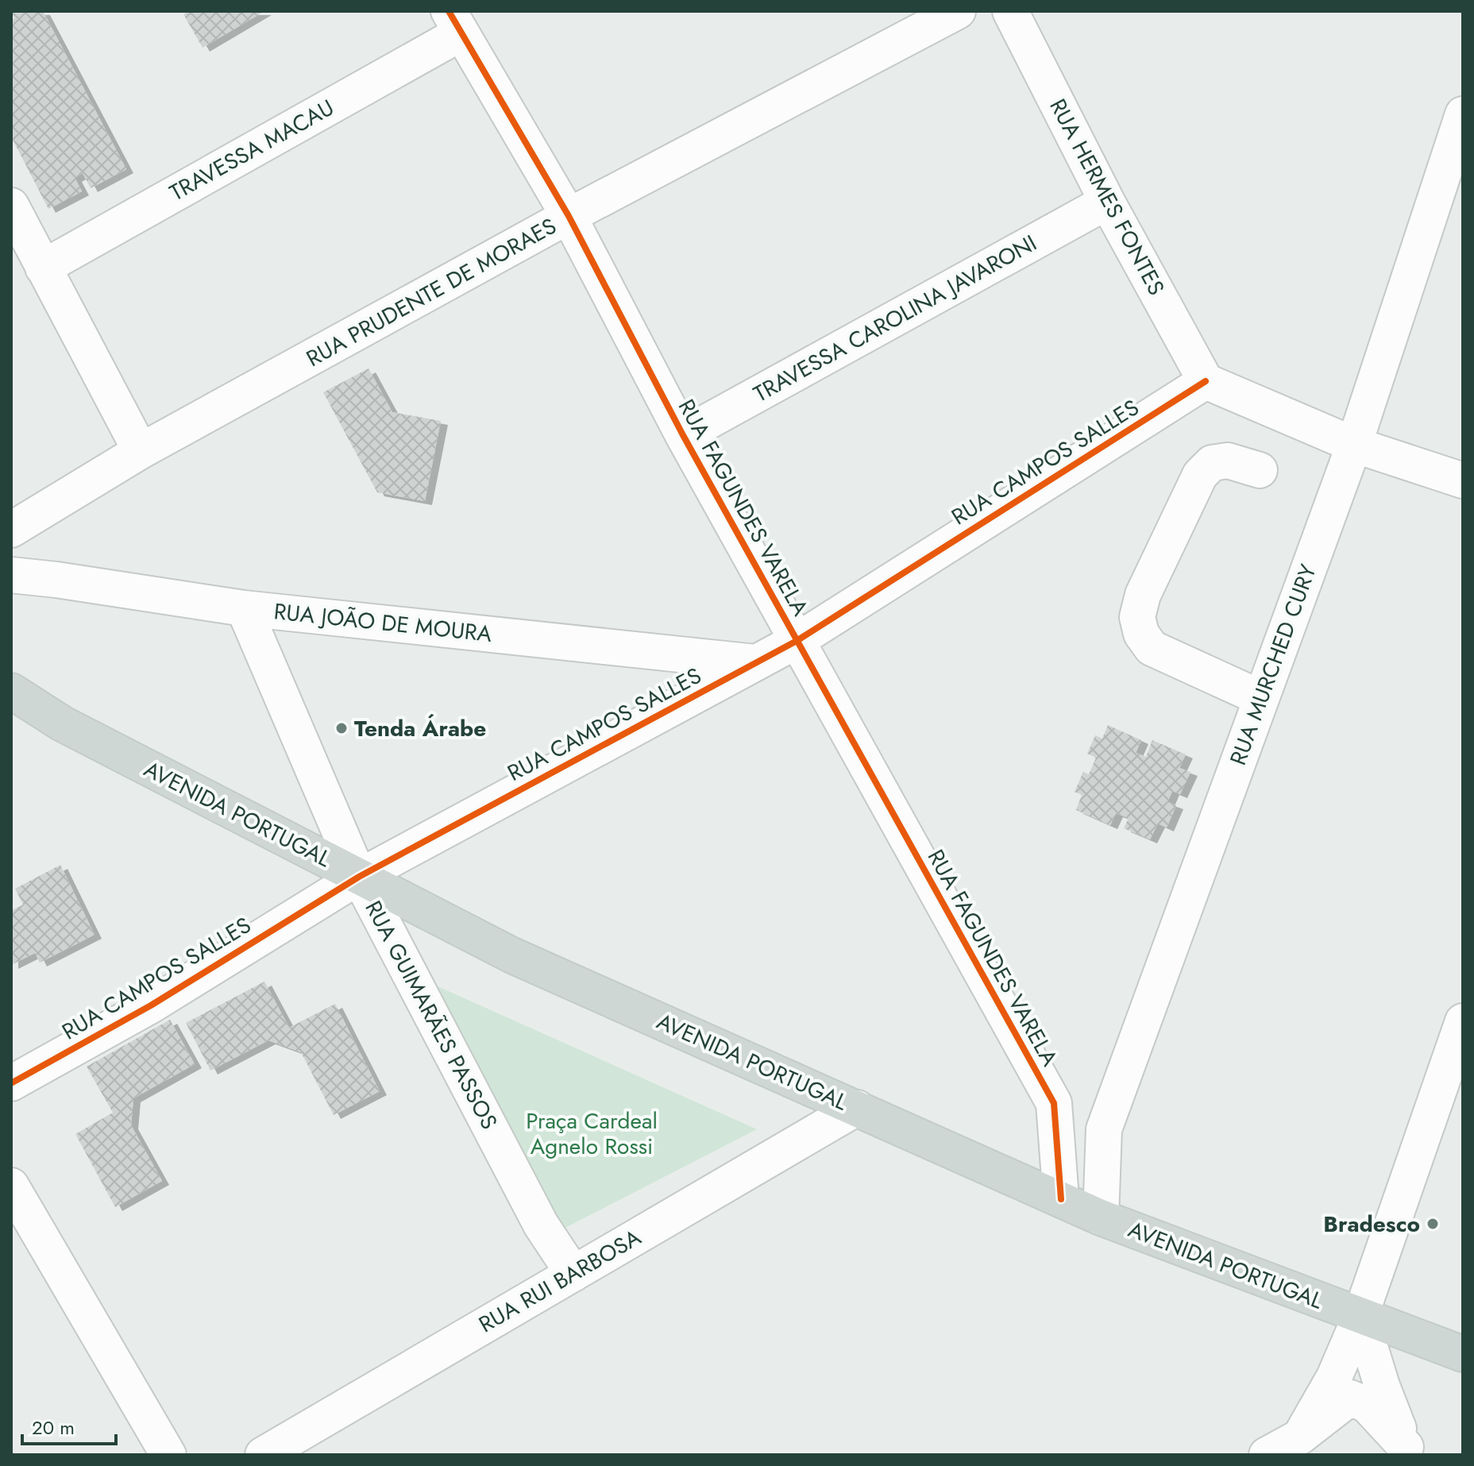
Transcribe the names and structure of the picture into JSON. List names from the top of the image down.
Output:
{
  "streets": {
    "main road": ["AVENIDA PORTUGAL"],
    "street": [
      "TRAVESSA MACAU",
      "RUA HERMES FONTES",
      "RUA PRUDENTE DE MORAES",
      "TRAVESSA CAROLINA JAVARONI",
      "RUA CAMPOS SALLES",
      "RUA FAGUNDES VARELA",
      "RUA JOÃO DE MOURA",
      "RUA MURCHED CURY",
      "RUA GUIMARÃES PASSOS",
      "RUA RUI BARBOSA"
    ]
  },
  "crossings": [
    ["TRAVESSA MACAU", "RUA FAGUNDES VARELA"],
    ["RUA HERMES FONTES", "TRAVESSA CAROLINA JAVARONI"],
    ["RUA HERMES FONTES", "RUA CAMPOS SALLES"],
    ["RUA PRUDENTE DE MORAES", "RUA FAGUNDES VARELA"],
    ["TRAVESSA CAROLINA JAVARONI", "RUA FAGUNDES VARELA"],
    ["RUA CAMPOS SALLES", "RUA FAGUNDES VARELA"],
    ["RUA CAMPOS SALLES", "RUA JOÃO DE MOURA"],
    ["RUA CAMPOS SALLES", "AVENIDA PORTUGAL"],
    ["RUA CAMPOS SALLES", "RUA GUIMARÃES PASSOS"],
    ["RUA FAGUNDES VARELA", "AVENIDA PORTUGAL"],
    ["RUA JOÃO DE MOURA", "RUA GUIMARÃES PASSOS"],
    ["RUA MURCHED CURY", "AVENIDA PORTUGAL"],
    ["AVENIDA PORTUGAL", "RUA GUIMARÃES PASSOS"],
    ["AVENIDA PORTUGAL", "RUA RUI BARBOSA"],
    ["RUA GUIMARÃES PASSOS", "RUA RUI BARBOSA"]
  ],
  "parks": ["Praça Cardeal Agnelo Rossi"],
  "places": ["Tenda Árabe", "Bradesco"],
  "scale_bar": "20 m"
}
